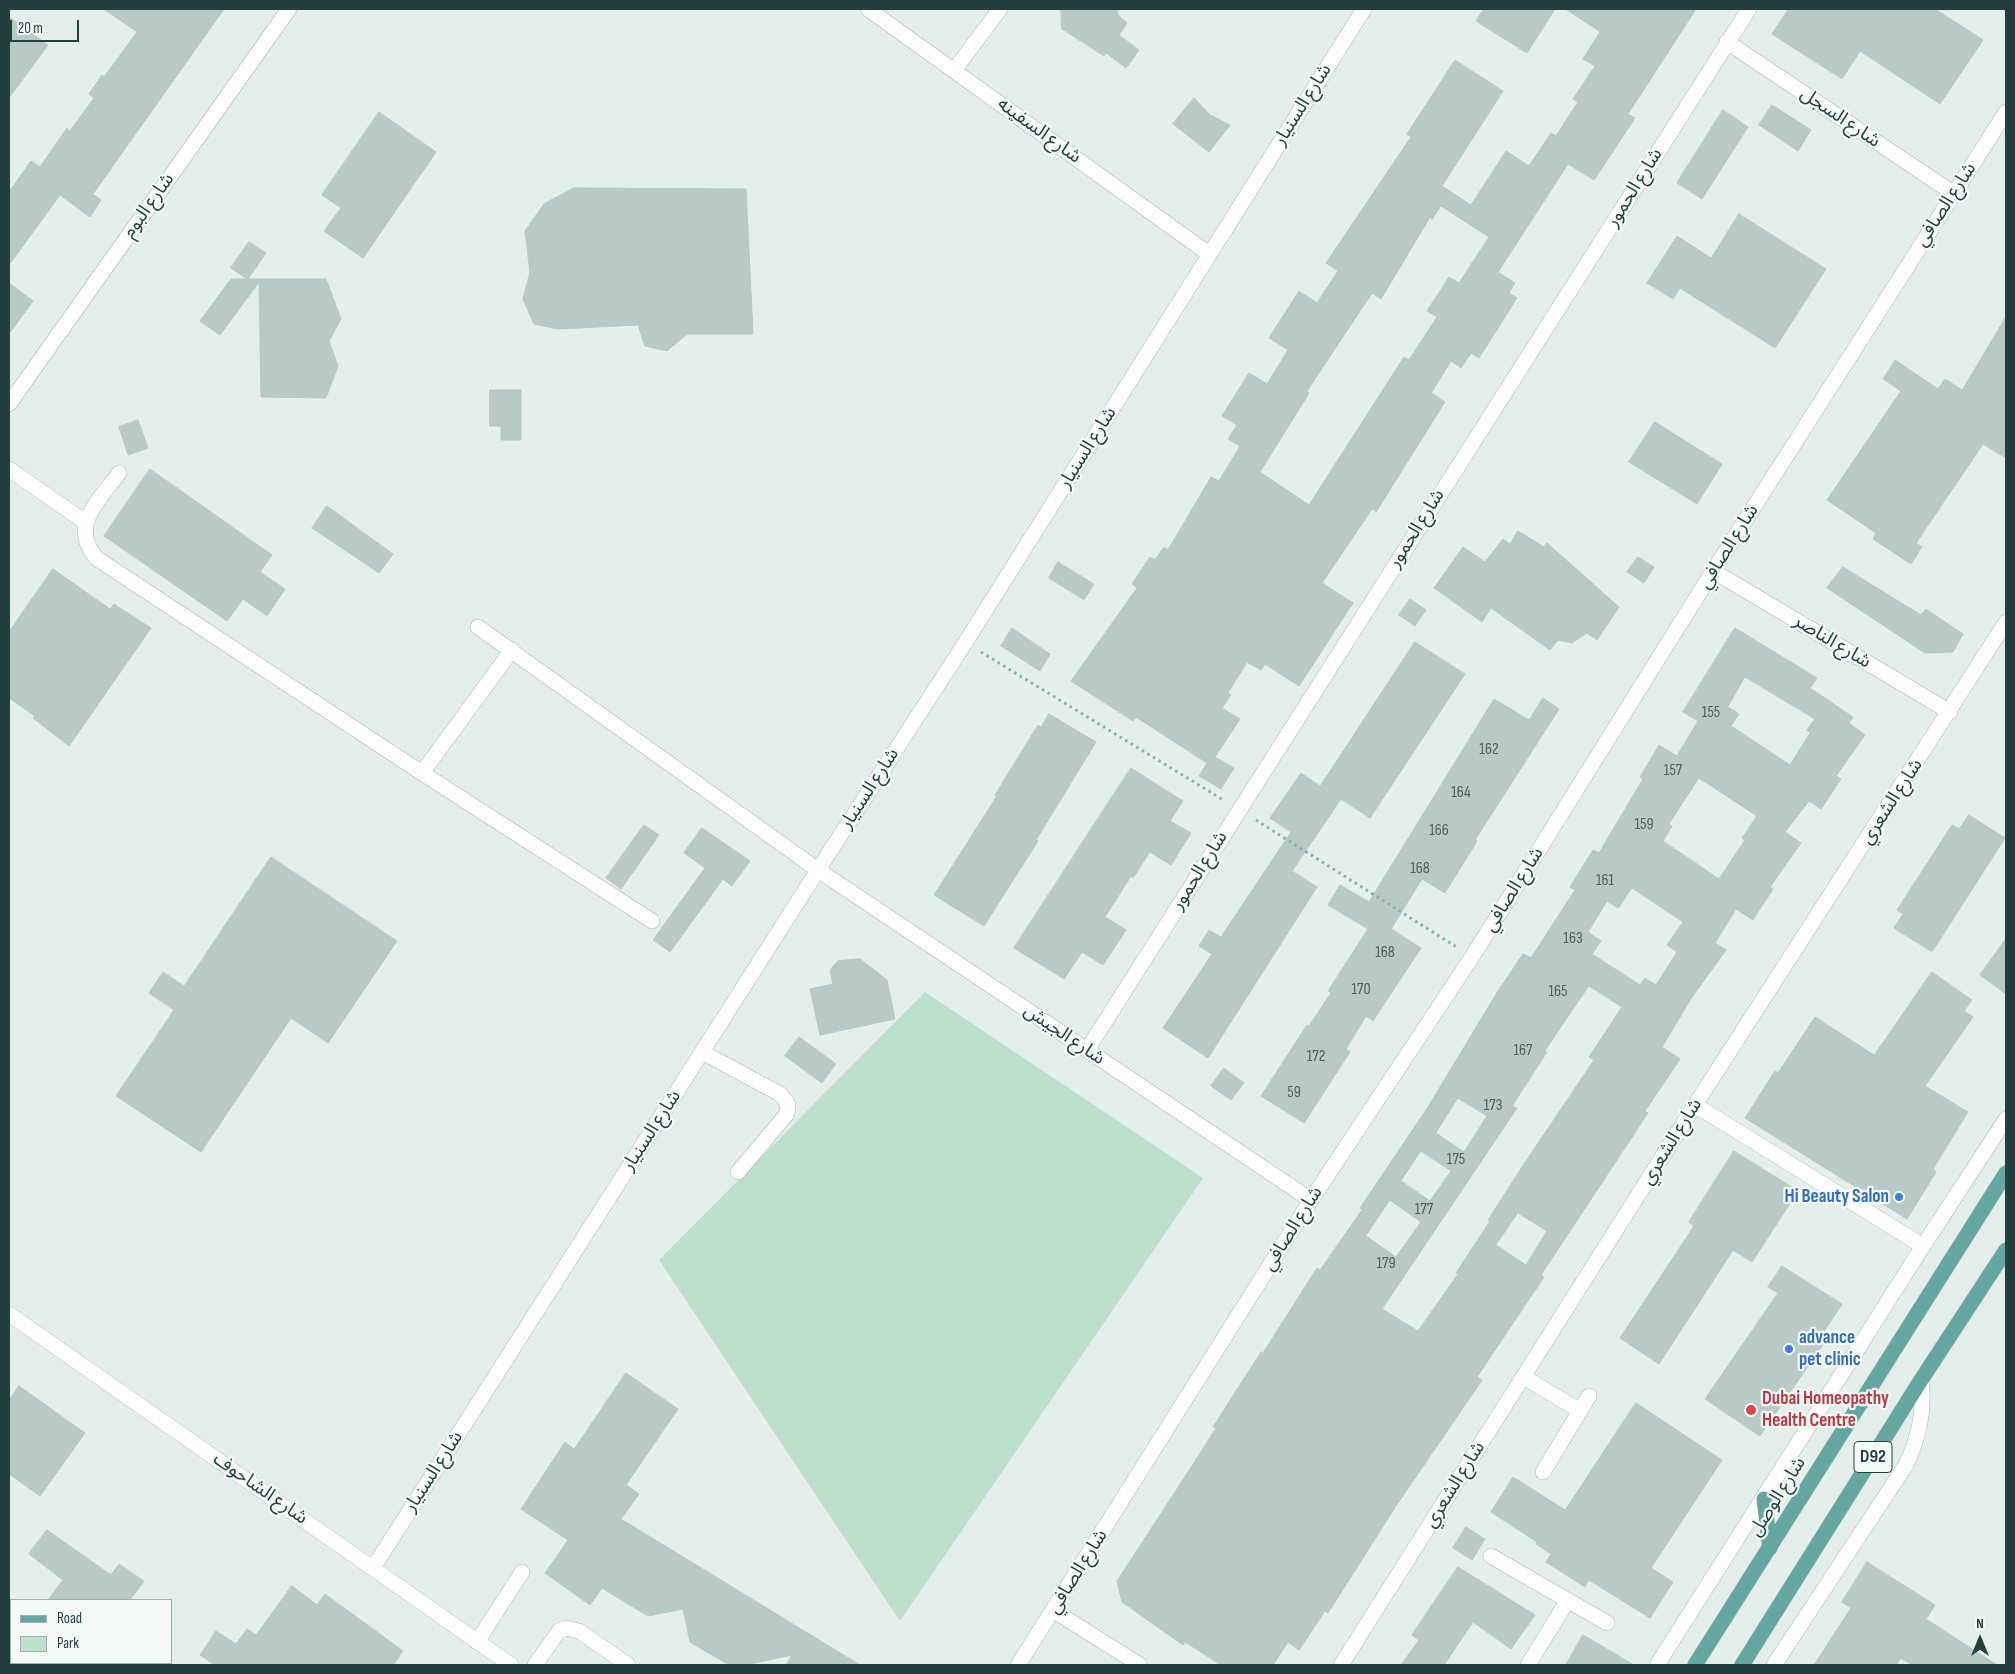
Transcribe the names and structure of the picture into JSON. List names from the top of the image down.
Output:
{
  "streets": {
    "main road": ["D92", "شارع الوصل"],
    "street": [
      "شارع السنيار",
      "شارع السجل",
      "شارع السفينه",
      "شارع الحمور",
      "شارع الصافي",
      "شارع البوم",
      "شارع الناصر",
      "شارع الشعري",
      "شارع الجيش",
      "شارع الشاحوف"
    ]
  },
  "crossings": [
    ["شارع السنيار", "شارع السفينه"],
    ["شارع السنيار", "شارع الجيش"],
    ["شارع السنيار", "شارع الشاحوف"],
    ["شارع السجل", "شارع الحمور"],
    ["شارع السجل", "شارع الصافي"],
    ["شارع الحمور", "شارع الجيش"],
    ["شارع الصافي", "شارع الناصر"],
    ["شارع الصافي", "شارع الجيش"],
    ["شارع الناصر", "شارع الشعري"]
  ],
  "places": ["Hi Beauty Salon", "advance pet clinic", "Dubai Homeopathy Health Centre"],
  "house_numbers": [
    "155",
    "162",
    "157",
    "164",
    "159",
    "166",
    "168",
    "161",
    "163",
    "168",
    "170",
    "165",
    "167",
    "172",
    "59",
    "173",
    "175",
    "177",
    "179"
  ],
  "legend": ["Road", "Park"],
  "scale_bar": "20 m",
  "north": "top"
}
